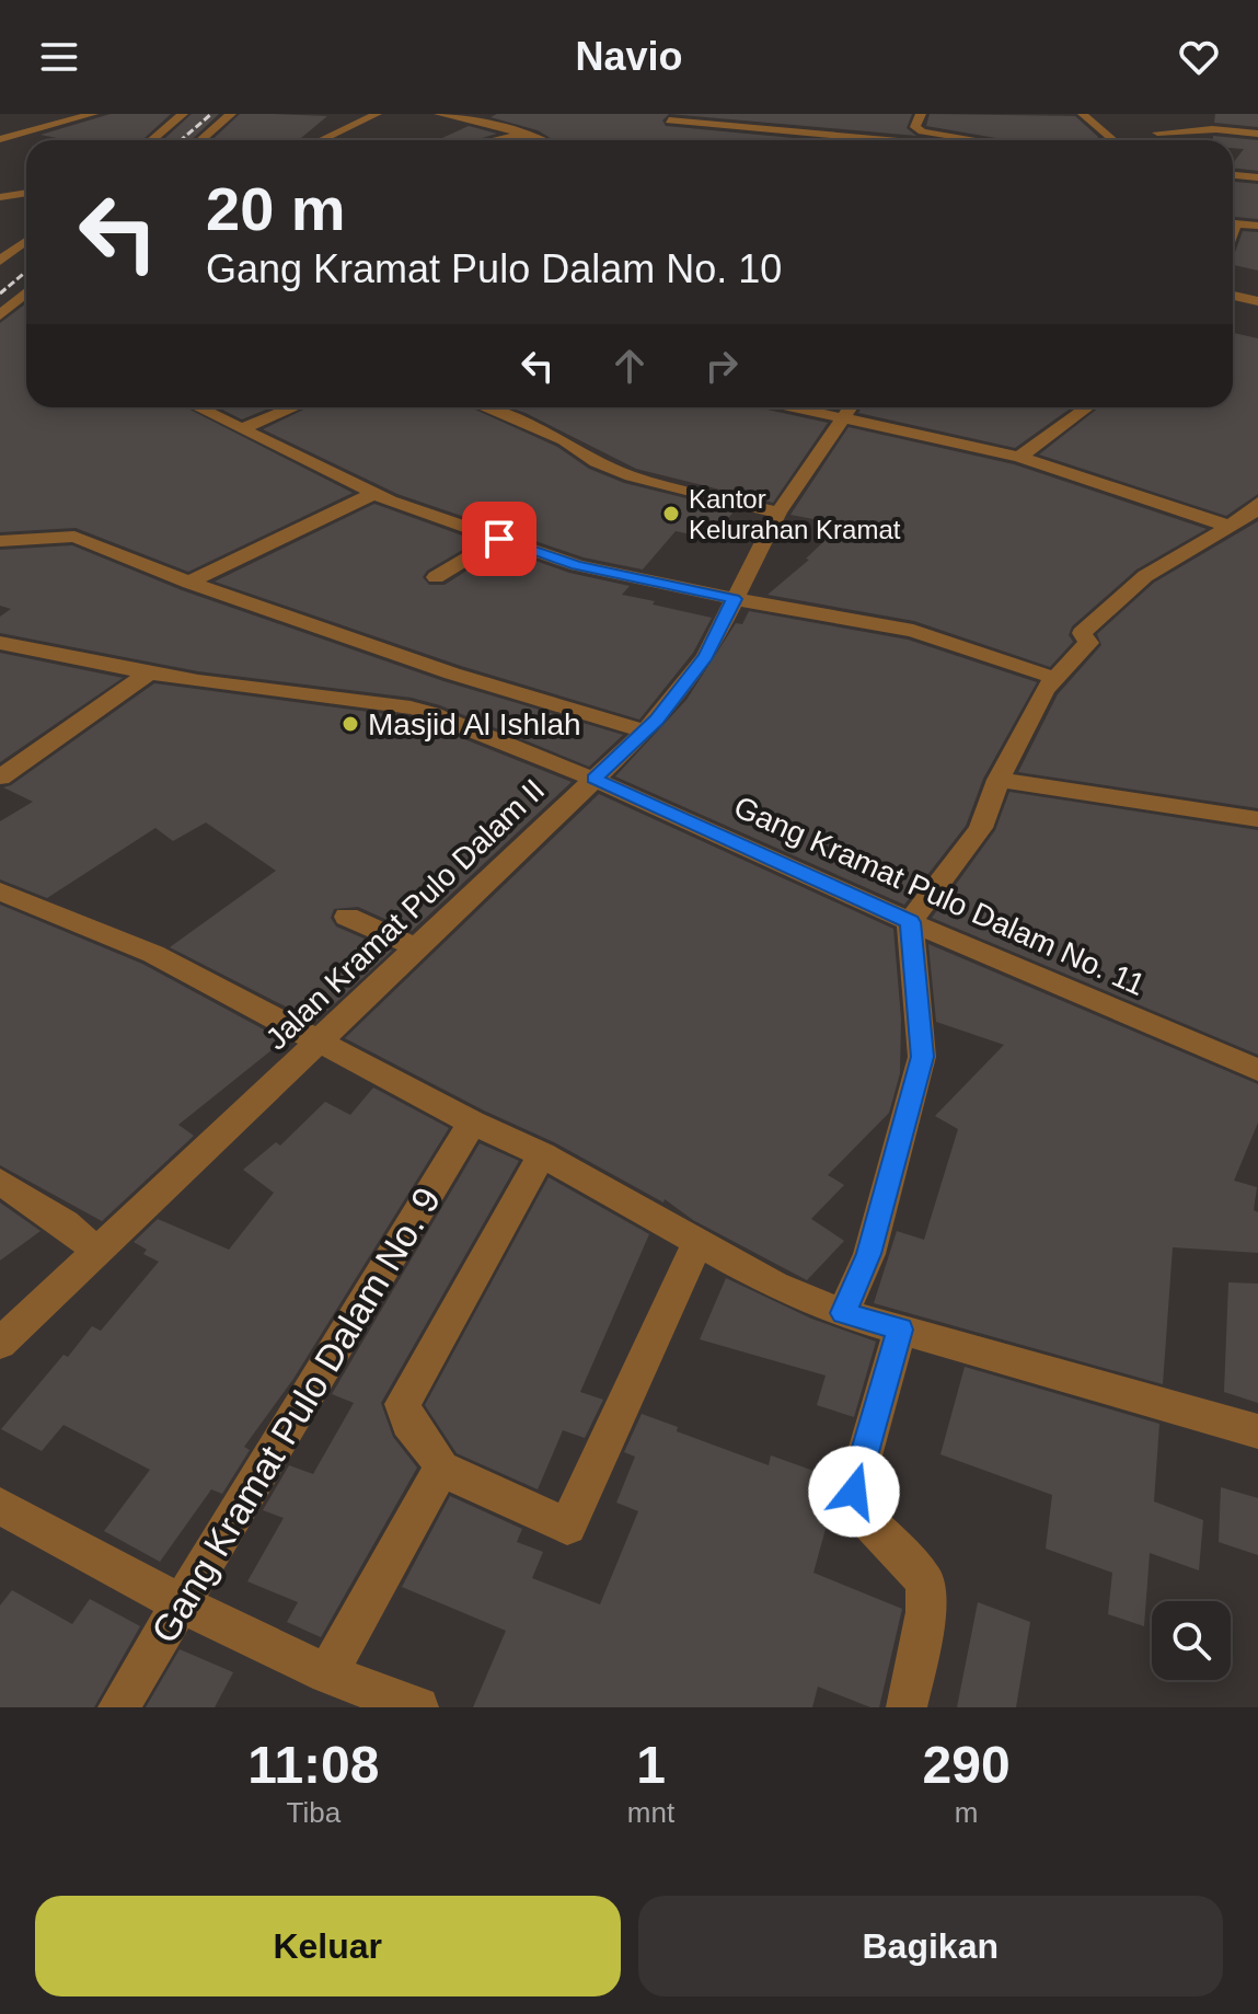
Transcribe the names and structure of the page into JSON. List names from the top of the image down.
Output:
{
  "streets": {
    "street": ["Gang Kramat Pulo Dalam No. 11", "Jalan Kramat Pulo Dalam II", "Gang Kramat Pulo Dalam No. 9"]
  },
  "crossings": [
    ["Gang Kramat Pulo Dalam No. 11", "Jalan Kramat Pulo Dalam II"]
  ],
  "places": ["Kantor Kelurahan Kramat", "Masjid Al Ishlah"],
  "page": {
    "header": "Navio",
    "turn": ["20 m", "Gang Kramat Pulo Dalam No. 10"],
    "eta": [
      "11:08",
      "Tiba",
      "1",
      "mnt",
      "290",
      "m"
    ],
    "buttons": ["Keluar", "Bagikan"]
  }
}
